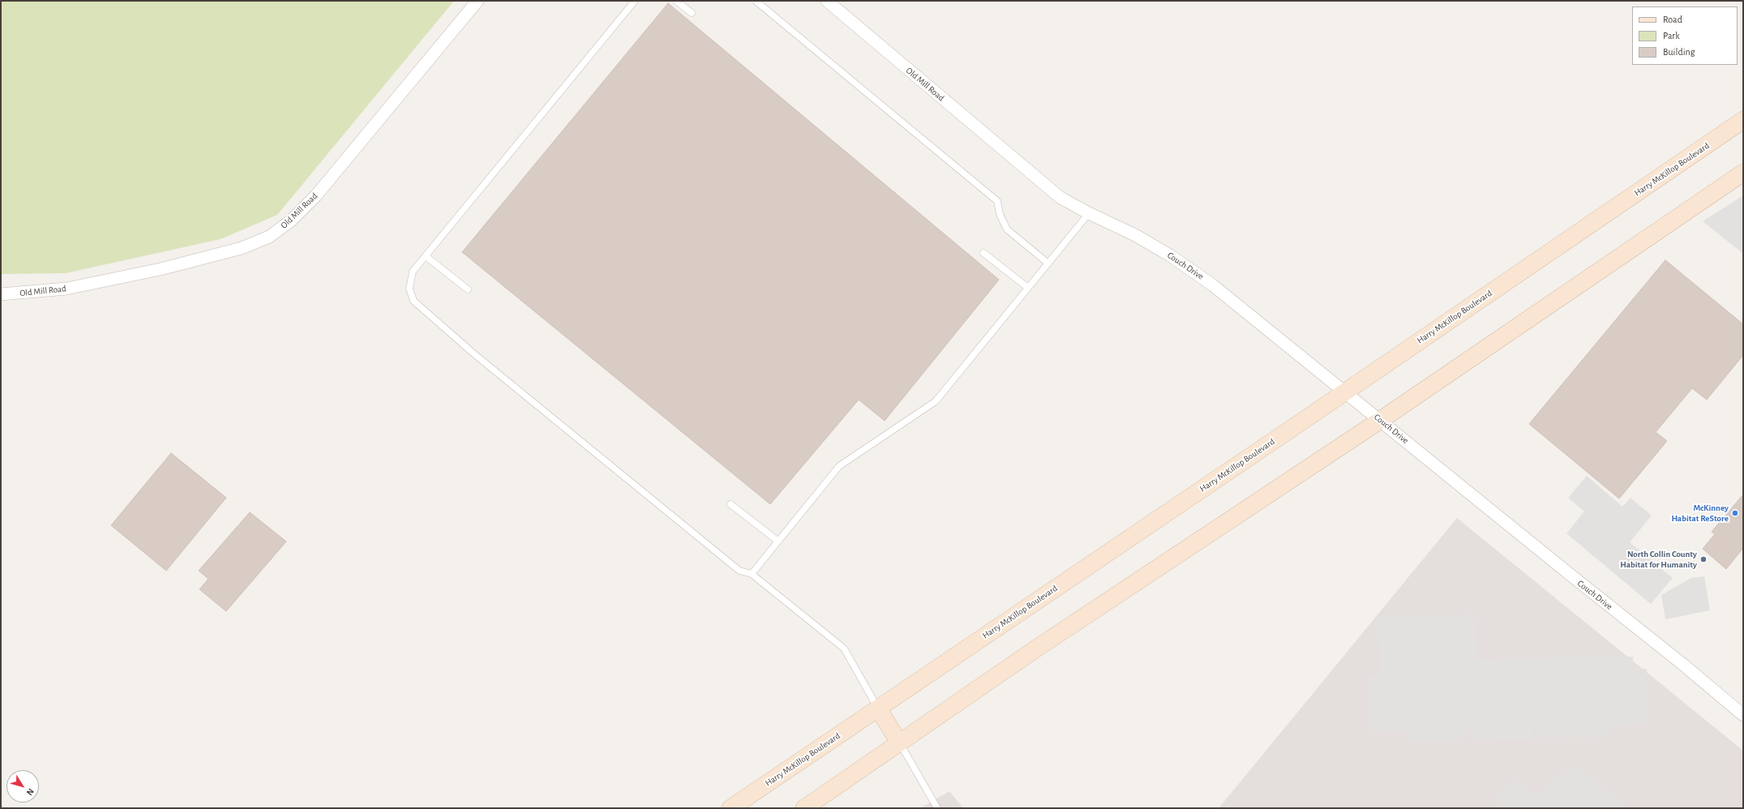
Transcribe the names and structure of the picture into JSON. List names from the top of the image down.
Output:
{
  "streets": {
    "main road": ["Harry McKillop Boulevard"],
    "street": ["Old Mill Road", "Couch Drive"]
  },
  "crossings": [
    ["Old Mill Road", "Couch Drive"],
    ["Harry McKillop Boulevard", "Couch Drive"]
  ],
  "places": ["McKinney Habitat ReStore", "North Collin County Habitat for Humanity"],
  "legend": ["Road", "Park", "Building"],
  "north": "bottom right"
}
